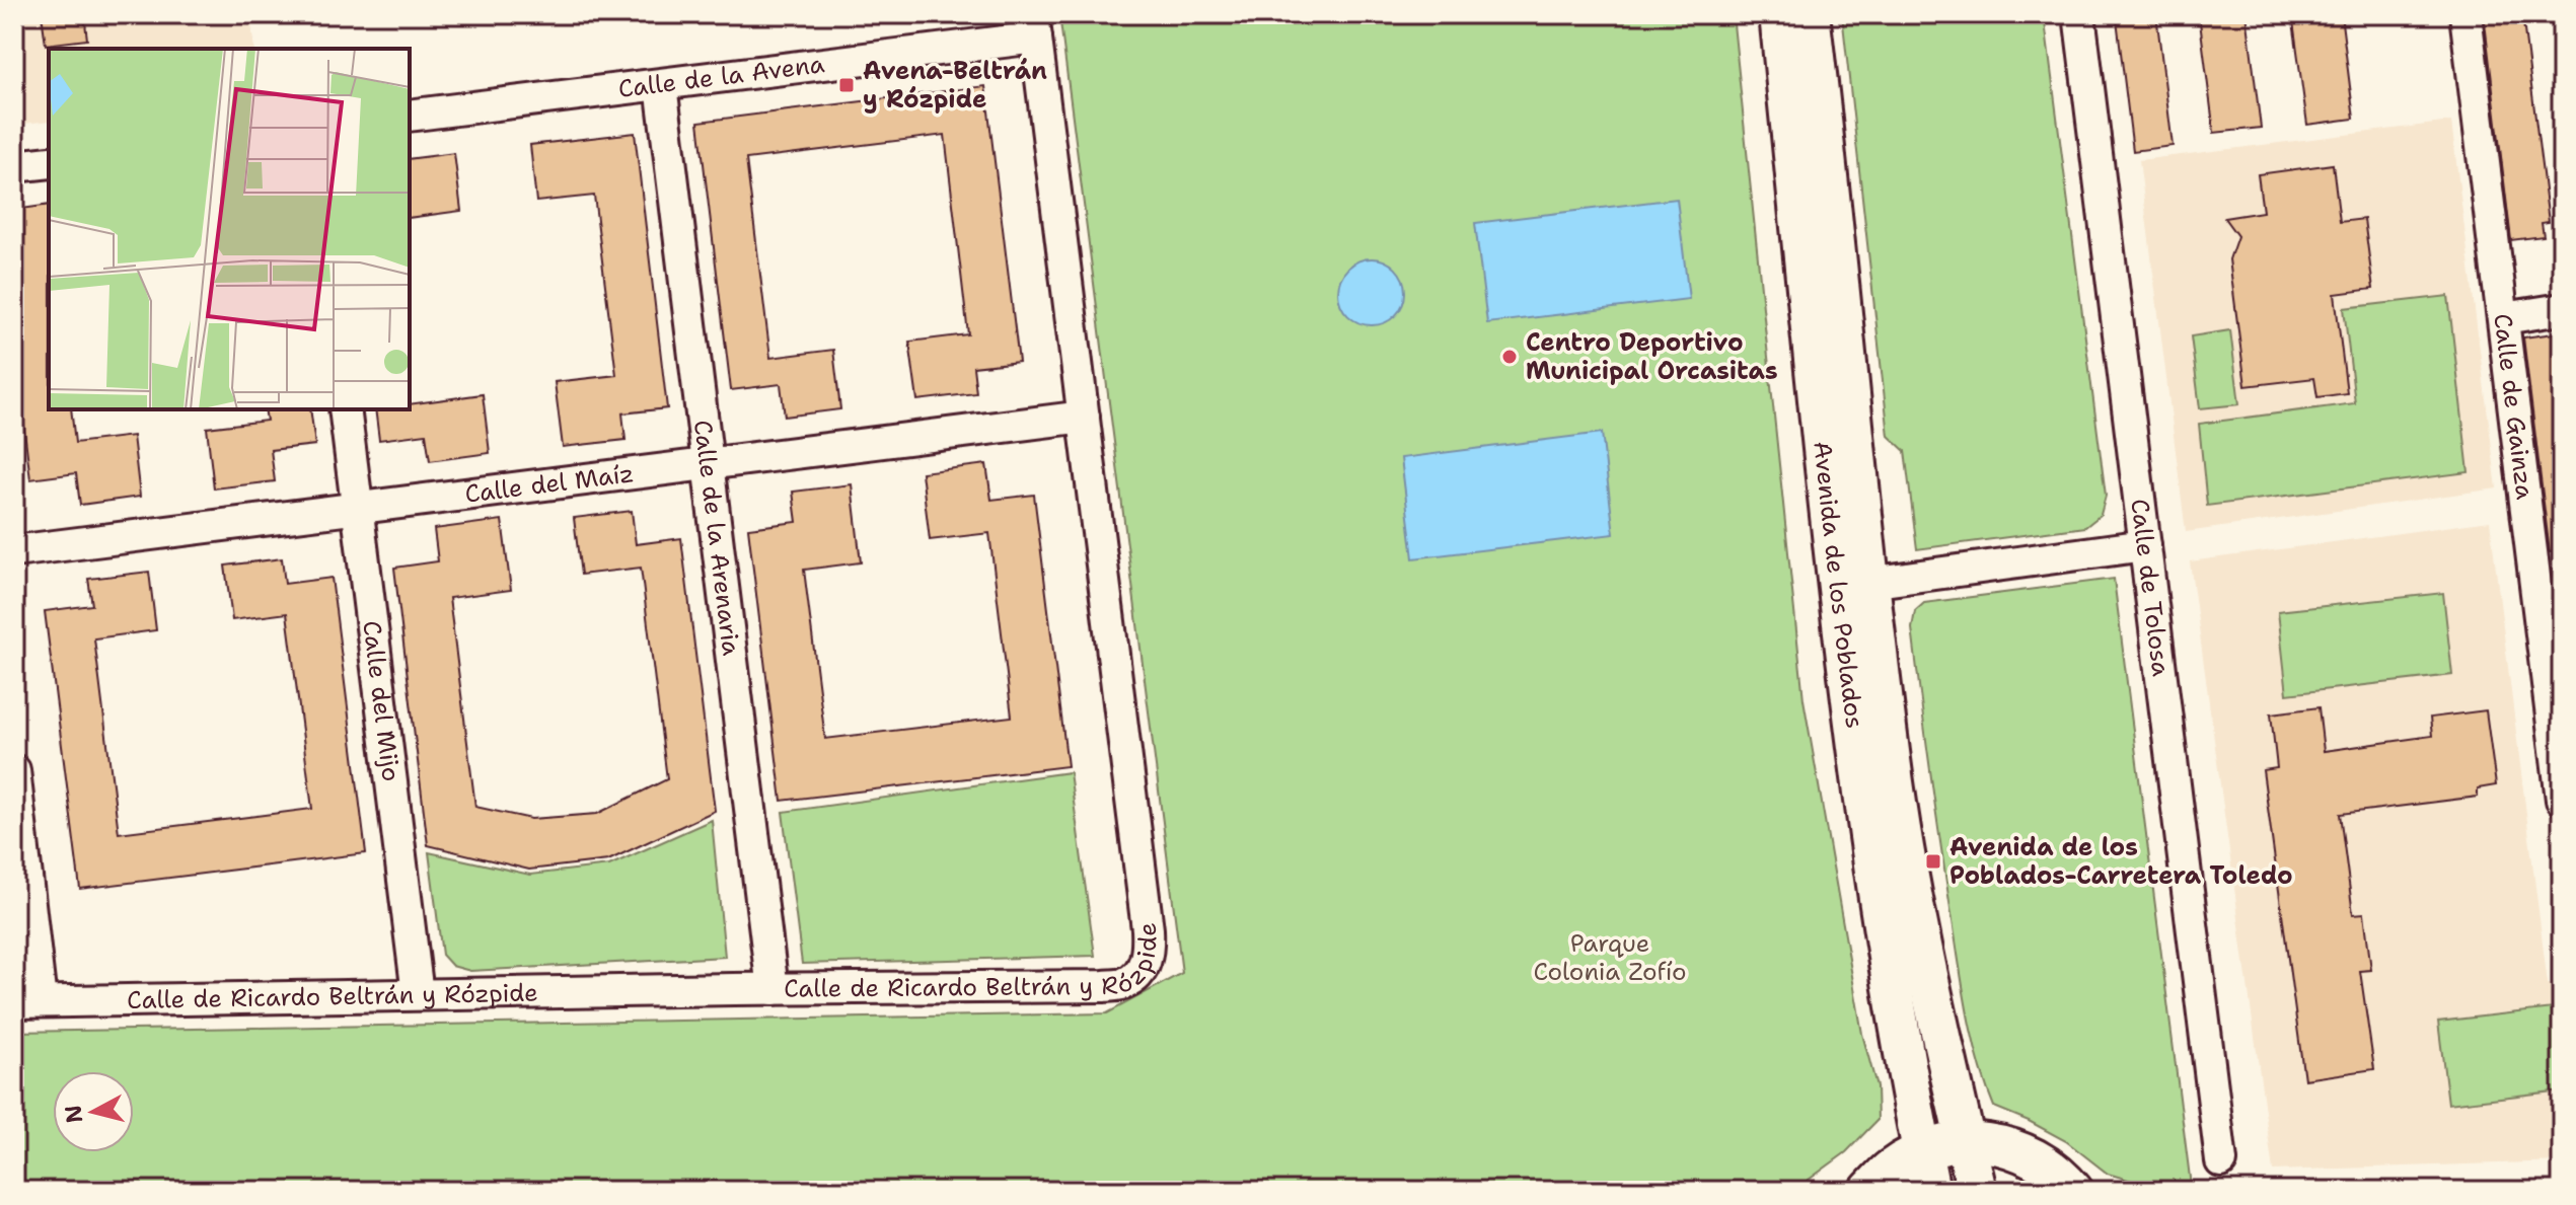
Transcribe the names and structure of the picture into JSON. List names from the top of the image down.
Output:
{
  "streets": {
    "main road": ["Avenida de los Poblados"],
    "street": [
      "Calle de la Avena",
      "Calle de Gainza",
      "Calle del Maíz",
      "Calle de la Arenaria",
      "Calle de Tolosa",
      "Calle del Mijo",
      "Calle de Ricardo Beltrán y Rózpide"
    ]
  },
  "crossings": [
    ["Calle de la Avena", "Calle de la Arenaria"],
    ["Calle de la Avena", "Calle de Ricardo Beltrán y Rózpide"],
    ["Calle del Maíz", "Calle de la Arenaria"],
    ["Calle del Maíz", "Calle del Mijo"],
    ["Calle del Maíz", "Calle de Ricardo Beltrán y Rózpide"],
    ["Calle de la Arenaria", "Calle de Ricardo Beltrán y Rózpide"],
    ["Calle del Mijo", "Calle de Ricardo Beltrán y Rózpide"]
  ],
  "parks": ["Parque Colonia Zofío"],
  "places": {
    "transit": ["Avena-Beltrán y Rózpide", "Avenida de los Poblados-Carretera Toledo"],
    "other": ["Centro Deportivo Municipal Orcasitas"]
  },
  "north": "left"
}
